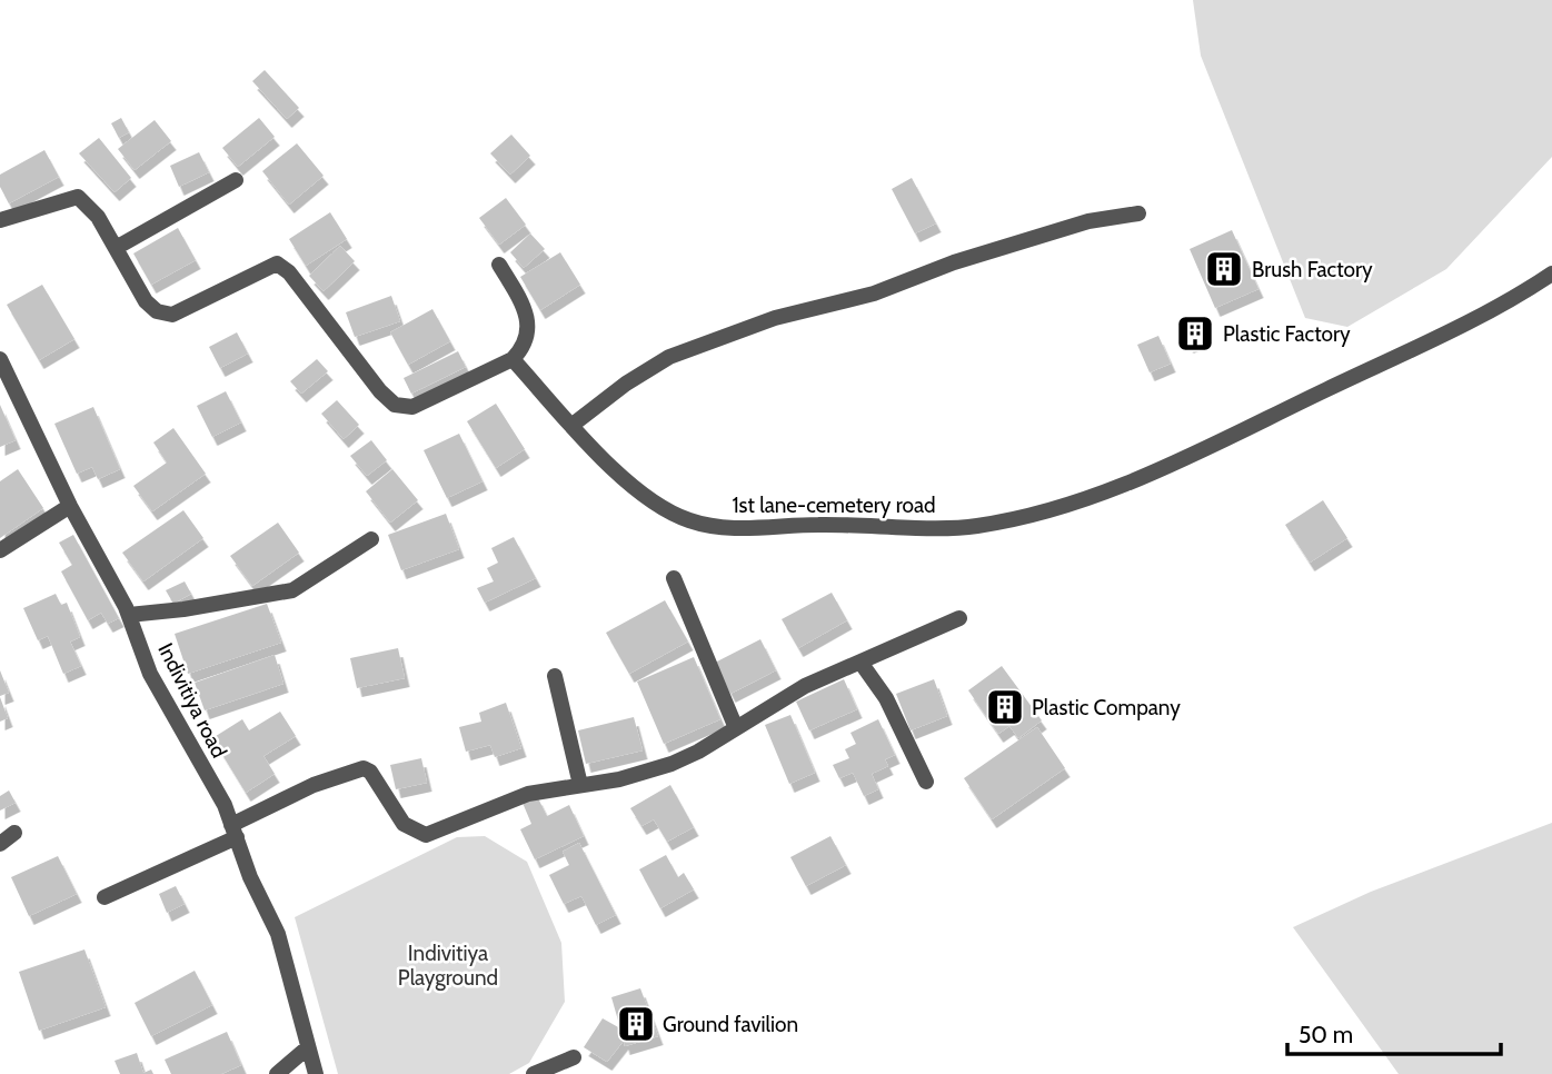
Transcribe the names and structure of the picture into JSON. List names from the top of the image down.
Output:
{
  "streets": {
    "street": ["1st lane-cemetery road", "Indivitiya road"]
  },
  "parks": ["Indivitiya Playground"],
  "places": {
    "building": [
      "Brush Factory",
      "Plastic Factory",
      "Plastic Company",
      "Ground favilion"
    ]
  },
  "scale_bar": "50 m"
}
